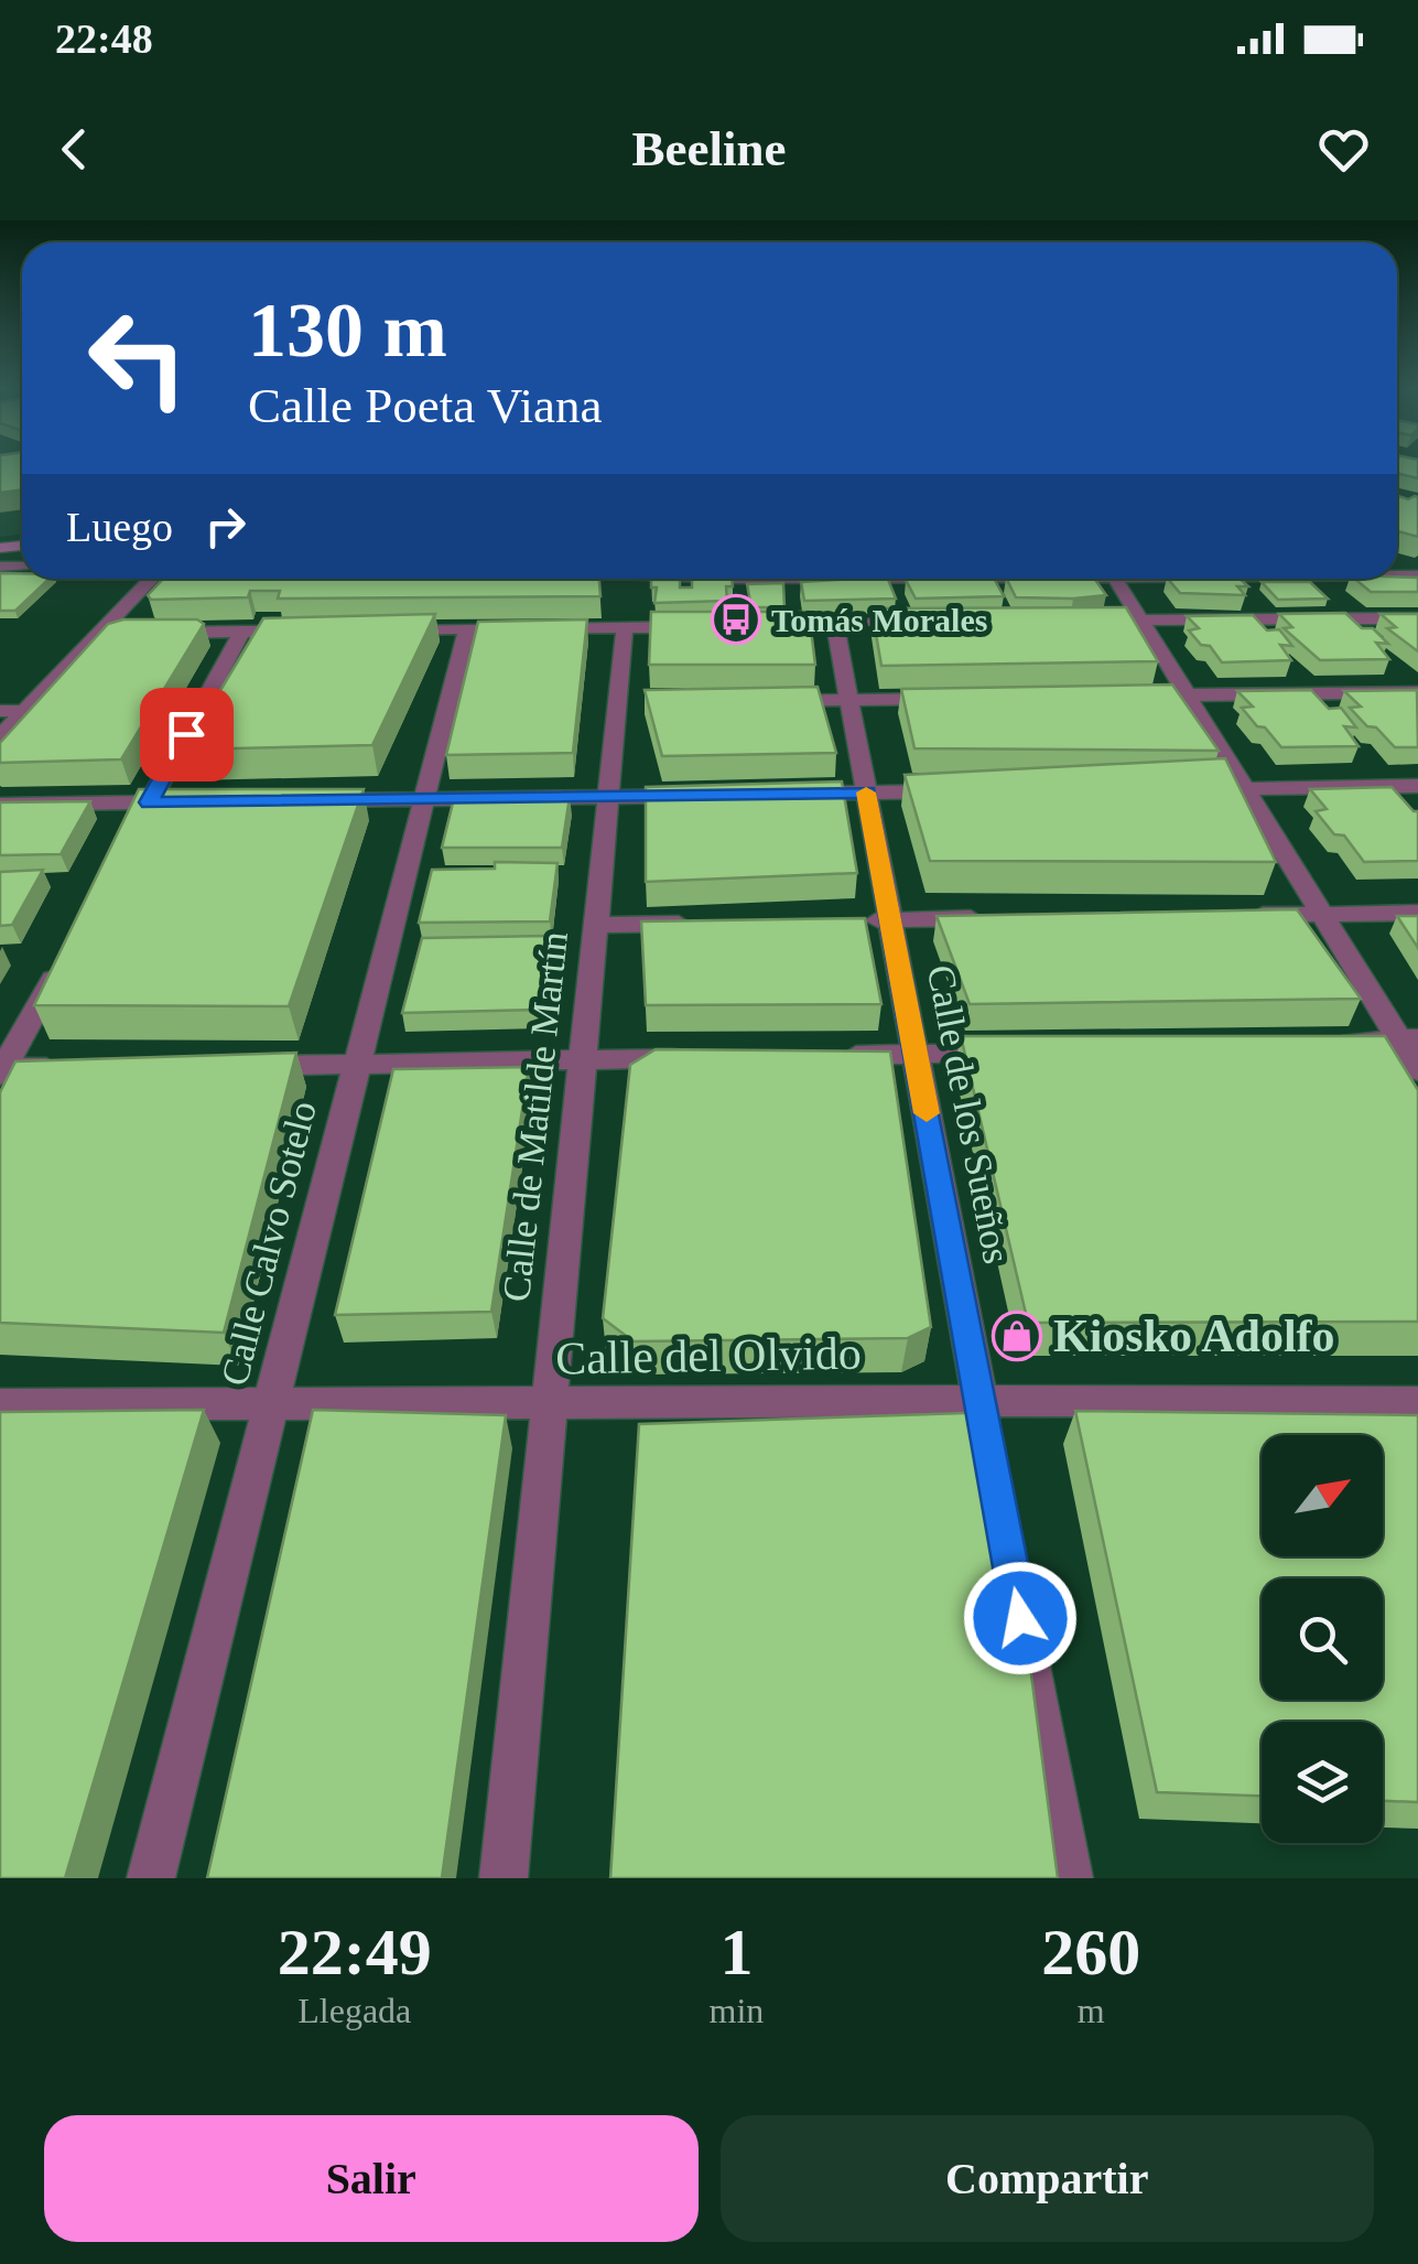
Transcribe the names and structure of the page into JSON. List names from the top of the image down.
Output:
{
  "streets": {
    "street": [
      "Calle de los Sueños",
      "Calle de Matilde Martín",
      "Calle Calvo Sotelo",
      "Calle del Olvido"
    ]
  },
  "crossings": [
    ["Calle de los Sueños", "Calle del Olvido"],
    ["Calle de Matilde Martín", "Calle del Olvido"],
    ["Calle Calvo Sotelo", "Calle del Olvido"]
  ],
  "places": {
    "bus stop": ["Tomás Morales"],
    "shop": ["Kiosko Adolfo"]
  },
  "north": "top right",
  "page": {
    "status": "22:48",
    "header": "Beeline",
    "turn": ["130 m", "Calle Poeta Viana"],
    "then": "Luego",
    "eta": [
      "22:49",
      "Llegada",
      "1",
      "min",
      "260",
      "m"
    ],
    "buttons": ["Salir", "Compartir"]
  }
}
